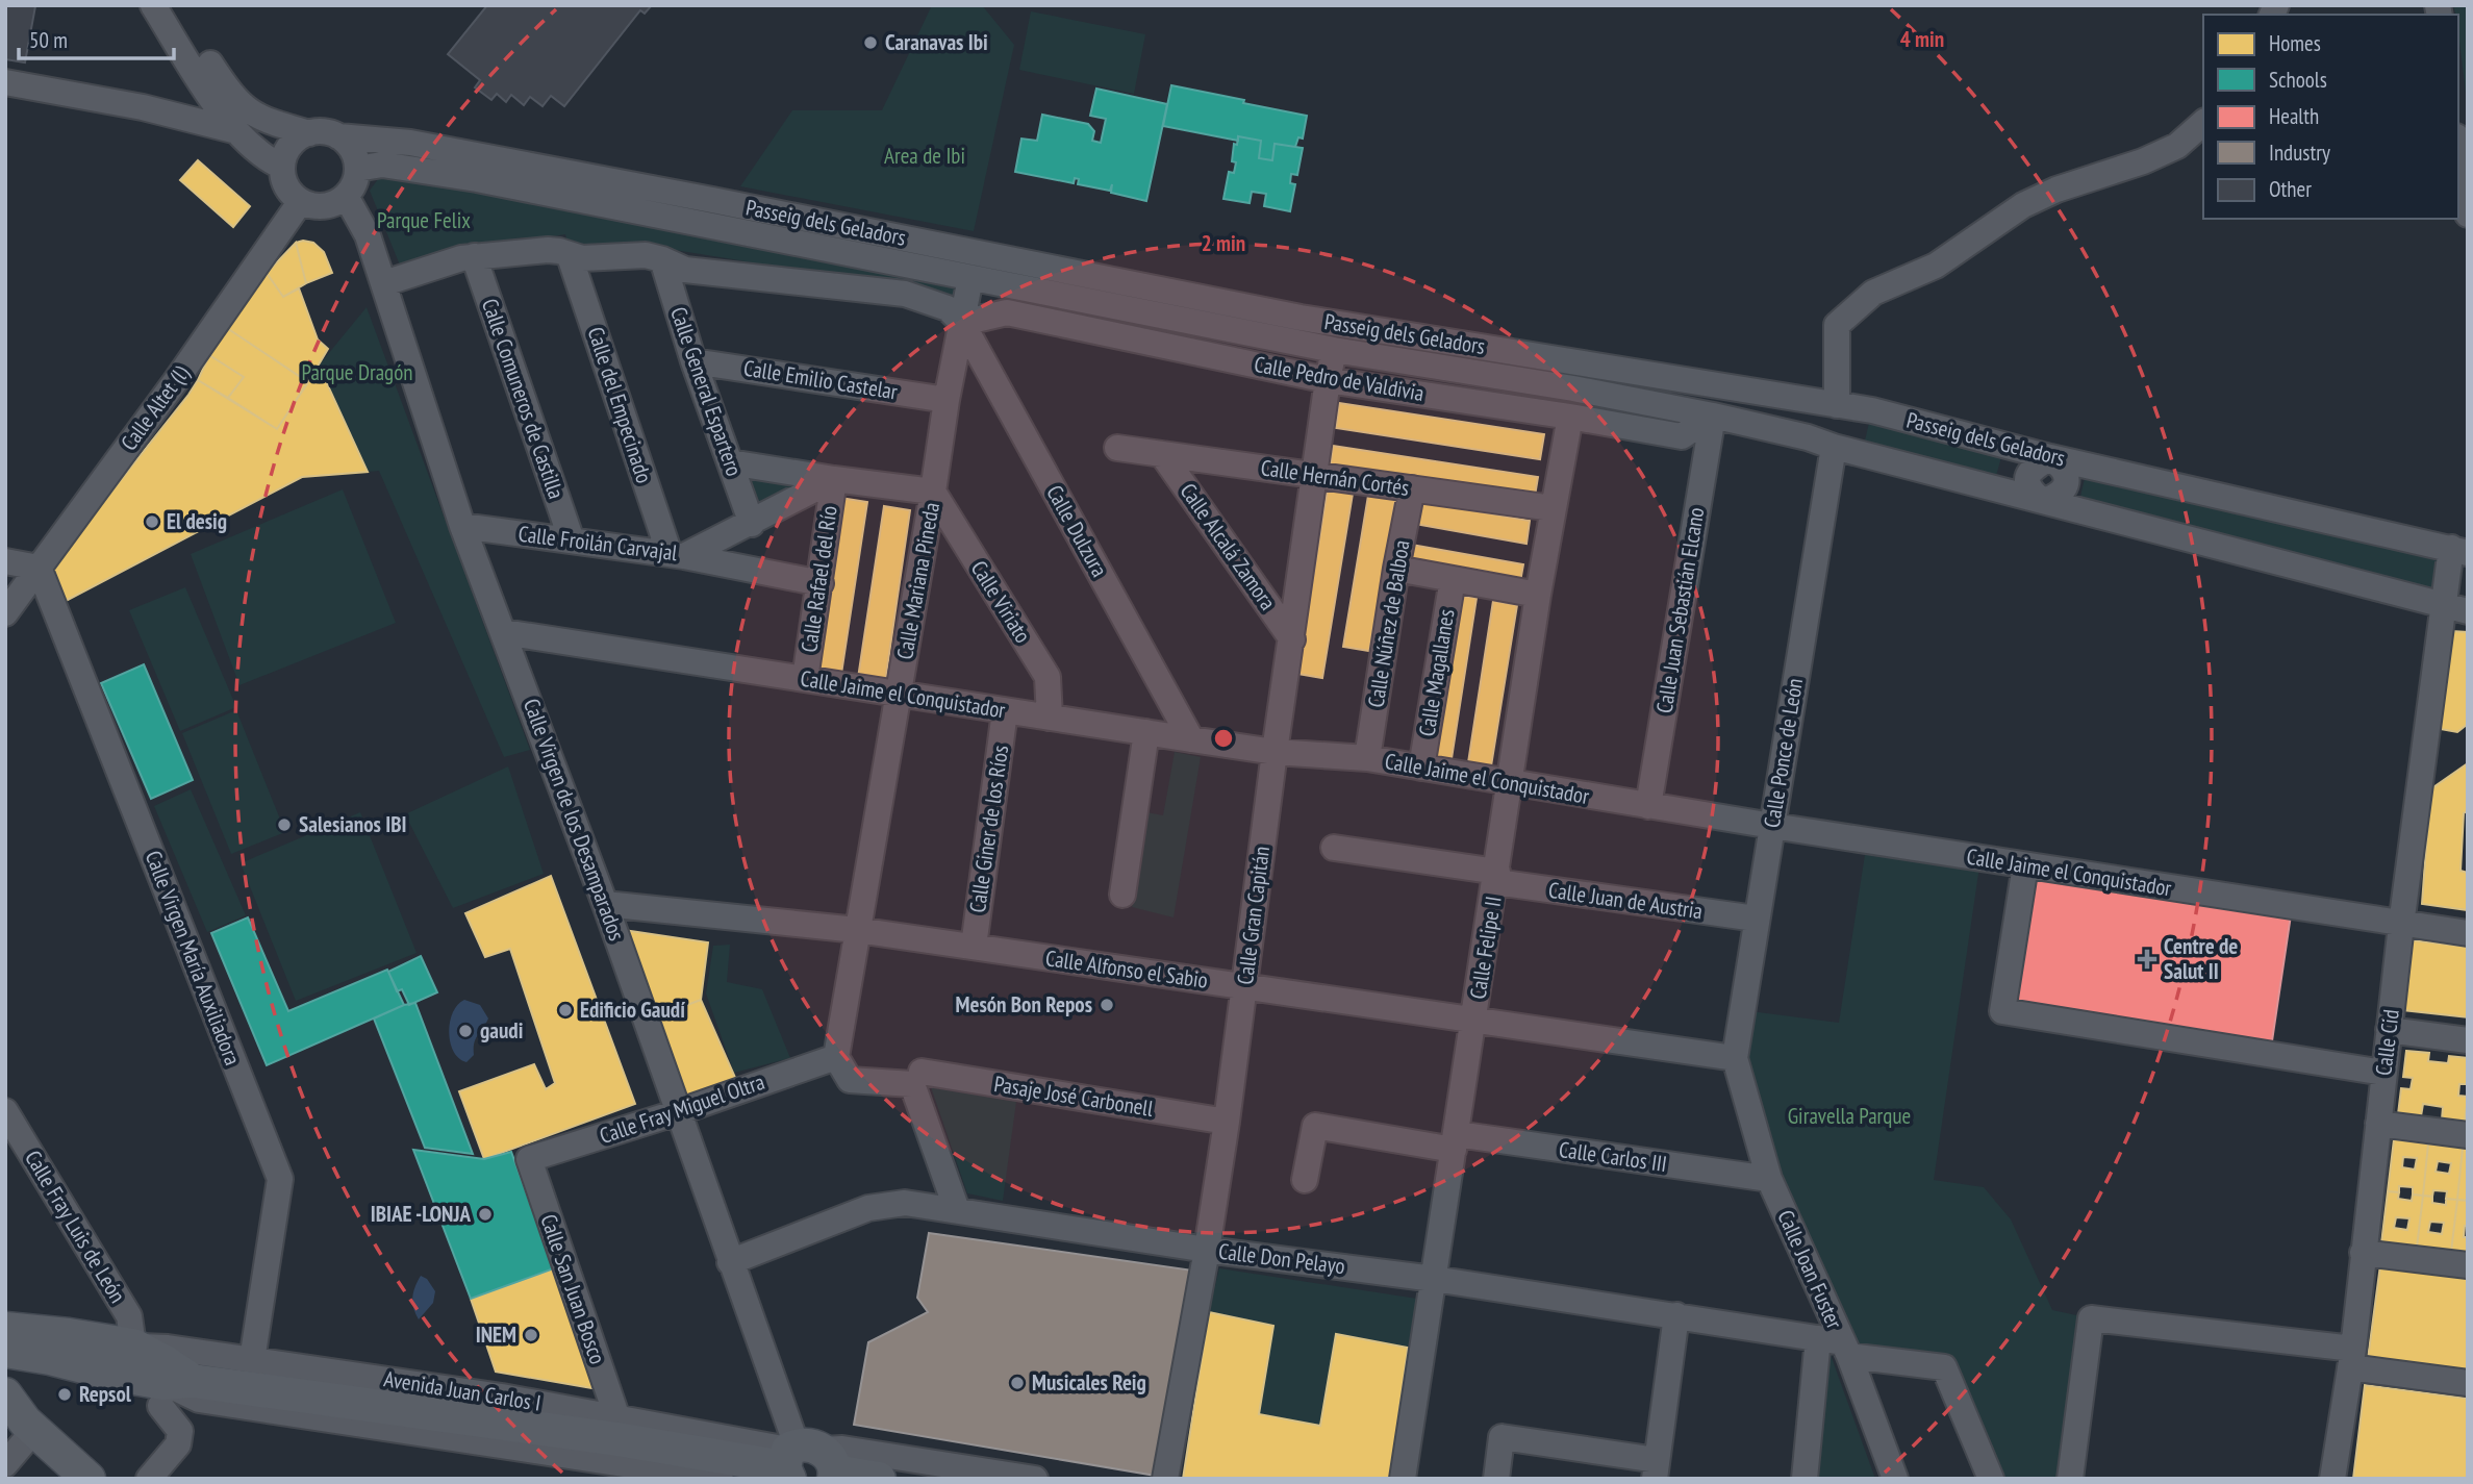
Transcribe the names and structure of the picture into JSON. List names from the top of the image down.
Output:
{
  "streets": {
    "main road": ["Avenida Juan Carlos I"],
    "street": [
      "Passeig dels Geladors",
      "Calle Pedro de Valdivia",
      "Calle Emilio Castelar",
      "Calle General Espartero",
      "Calle Comuneros de Castilla",
      "Calle del Empecinado",
      "Calle Altet (l)",
      "Calle Hernán Cortés",
      "Calle Dulzura",
      "Calle Froilán Carvajal",
      "Calle Alcalá Zamora",
      "Calle Rafael del Río",
      "Calle Mariana Pineda",
      "Calle Viriato",
      "Calle Juan Sebastián Elcano",
      "Calle Núñez de Balboa",
      "Calle Magallanes",
      "Calle Jaime el Conquistador",
      "Calle Ponce de León",
      "Calle Virgen de los Desamparados",
      "Calle Giner de los Ríos",
      "Calle Juan de Austria",
      "Calle Gran Capitán",
      "Calle Felipe II",
      "Calle Virgen María Auxiliadora",
      "Calle Alfonso el Sabio",
      "Calle Cid",
      "Pasaje José Carbonell",
      "Calle Fray Miguel Oltra",
      "Calle Carlos III",
      "Calle Fray Luis de León",
      "Calle Don Pelayo",
      "Calle Joan Fuster",
      "Calle San Juan Bosco"
    ]
  },
  "crossings": [
    ["Passeig dels Geladors", "Calle Altet (l)"],
    ["Passeig dels Geladors", "Calle Virgen de los Desamparados"],
    ["Passeig dels Geladors", "Calle Cid"],
    ["Calle Pedro de Valdivia", "Calle Dulzura"],
    ["Calle Pedro de Valdivia", "Calle Mariana Pineda"],
    ["Calle Pedro de Valdivia", "Calle Juan Sebastián Elcano"],
    ["Calle Pedro de Valdivia", "Calle Gran Capitán"],
    ["Calle Pedro de Valdivia", "Calle Felipe II"],
    ["Calle Emilio Castelar", "Calle General Espartero"],
    ["Calle Emilio Castelar", "Calle Mariana Pineda"],
    ["Calle General Espartero", "Calle Froilán Carvajal"],
    ["Calle Comuneros de Castilla", "Calle Froilán Carvajal"],
    ["Calle del Empecinado", "Calle Froilán Carvajal"],
    ["Calle Altet (l)", "Calle Virgen de los Desamparados"],
    ["Calle Altet (l)", "Calle Virgen María Auxiliadora"],
    ["Calle Hernán Cortés", "Calle Alcalá Zamora"],
    ["Calle Hernán Cortés", "Calle Núñez de Balboa"],
    ["Calle Hernán Cortés", "Calle Gran Capitán"],
    ["Calle Hernán Cortés", "Calle Felipe II"],
    ["Calle Dulzura", "Calle Mariana Pineda"],
    ["Calle Dulzura", "Calle Jaime el Conquistador"],
    ["Calle Froilán Carvajal", "Calle Rafael del Río"],
    ["Calle Froilán Carvajal", "Calle Virgen de los Desamparados"],
    ["Calle Alcalá Zamora", "Calle Gran Capitán"],
    ["Calle Rafael del Río", "Calle Jaime el Conquistador"],
    ["Calle Mariana Pineda", "Calle Viriato"],
    ["Calle Mariana Pineda", "Calle Jaime el Conquistador"],
    ["Calle Mariana Pineda", "Calle Alfonso el Sabio"],
    ["Calle Mariana Pineda", "Calle Fray Miguel Oltra"],
    ["Calle Viriato", "Calle Jaime el Conquistador"],
    ["Calle Juan Sebastián Elcano", "Calle Jaime el Conquistador"],
    ["Calle Núñez de Balboa", "Calle Jaime el Conquistador"],
    ["Calle Magallanes", "Calle Jaime el Conquistador"],
    ["Calle Jaime el Conquistador", "Calle Ponce de León"],
    ["Calle Jaime el Conquistador", "Calle Virgen de los Desamparados"],
    ["Calle Jaime el Conquistador", "Calle Giner de los Ríos"],
    ["Calle Jaime el Conquistador", "Calle Gran Capitán"],
    ["Calle Jaime el Conquistador", "Calle Felipe II"],
    ["Calle Jaime el Conquistador", "Calle Cid"],
    ["Calle Ponce de León", "Calle Juan de Austria"],
    ["Calle Ponce de León", "Calle Alfonso el Sabio"],
    ["Calle Ponce de León", "Calle Joan Fuster"],
    ["Calle Virgen de los Desamparados", "Calle Alfonso el Sabio"],
    ["Calle Virgen de los Desamparados", "Calle Fray Miguel Oltra"],
    ["Calle Virgen de los Desamparados", "Calle Don Pelayo"],
    ["Calle Virgen de los Desamparados", "Avenida Juan Carlos I"],
    ["Calle Giner de los Ríos", "Calle Alfonso el Sabio"],
    ["Calle Juan de Austria", "Calle Felipe II"],
    ["Calle Gran Capitán", "Calle Alfonso el Sabio"],
    ["Calle Gran Capitán", "Pasaje José Carbonell"],
    ["Calle Gran Capitán", "Calle Don Pelayo"],
    ["Calle Felipe II", "Calle Alfonso el Sabio"],
    ["Calle Felipe II", "Calle Carlos III"],
    ["Calle Felipe II", "Calle Don Pelayo"],
    ["Calle Virgen María Auxiliadora", "Avenida Juan Carlos I"],
    ["Calle Alfonso el Sabio", "Calle Joan Fuster"],
    ["Pasaje José Carbonell", "Calle Don Pelayo"],
    ["Calle Fray Miguel Oltra", "Calle San Juan Bosco"],
    ["Calle Carlos III", "Calle Joan Fuster"],
    ["Calle Fray Luis de León", "Avenida Juan Carlos I"],
    ["Calle Don Pelayo", "Calle Joan Fuster"],
    ["Calle San Juan Bosco", "Avenida Juan Carlos I"]
  ],
  "parks": [
    "Area de Ibi",
    "Parque Felix",
    "Parque Dragón",
    "Giravella Parque"
  ],
  "places": {
    "other": [
      "Caranavas Ibi",
      "El desig",
      "Salesianos IBI",
      "Mesón Bon Repos",
      "Edificio Gaudí",
      "gaudi",
      "IBIAE -LONJA",
      "INEM",
      "Musicales Reig",
      "Repsol"
    ],
    "health": ["Centre de Salut II"]
  },
  "legend": [
    "Homes",
    "Schools",
    "Health",
    "Industry",
    "Other"
  ],
  "scale_bar": "50 m",
  "rings": ["4 min", "2 min"]
}
